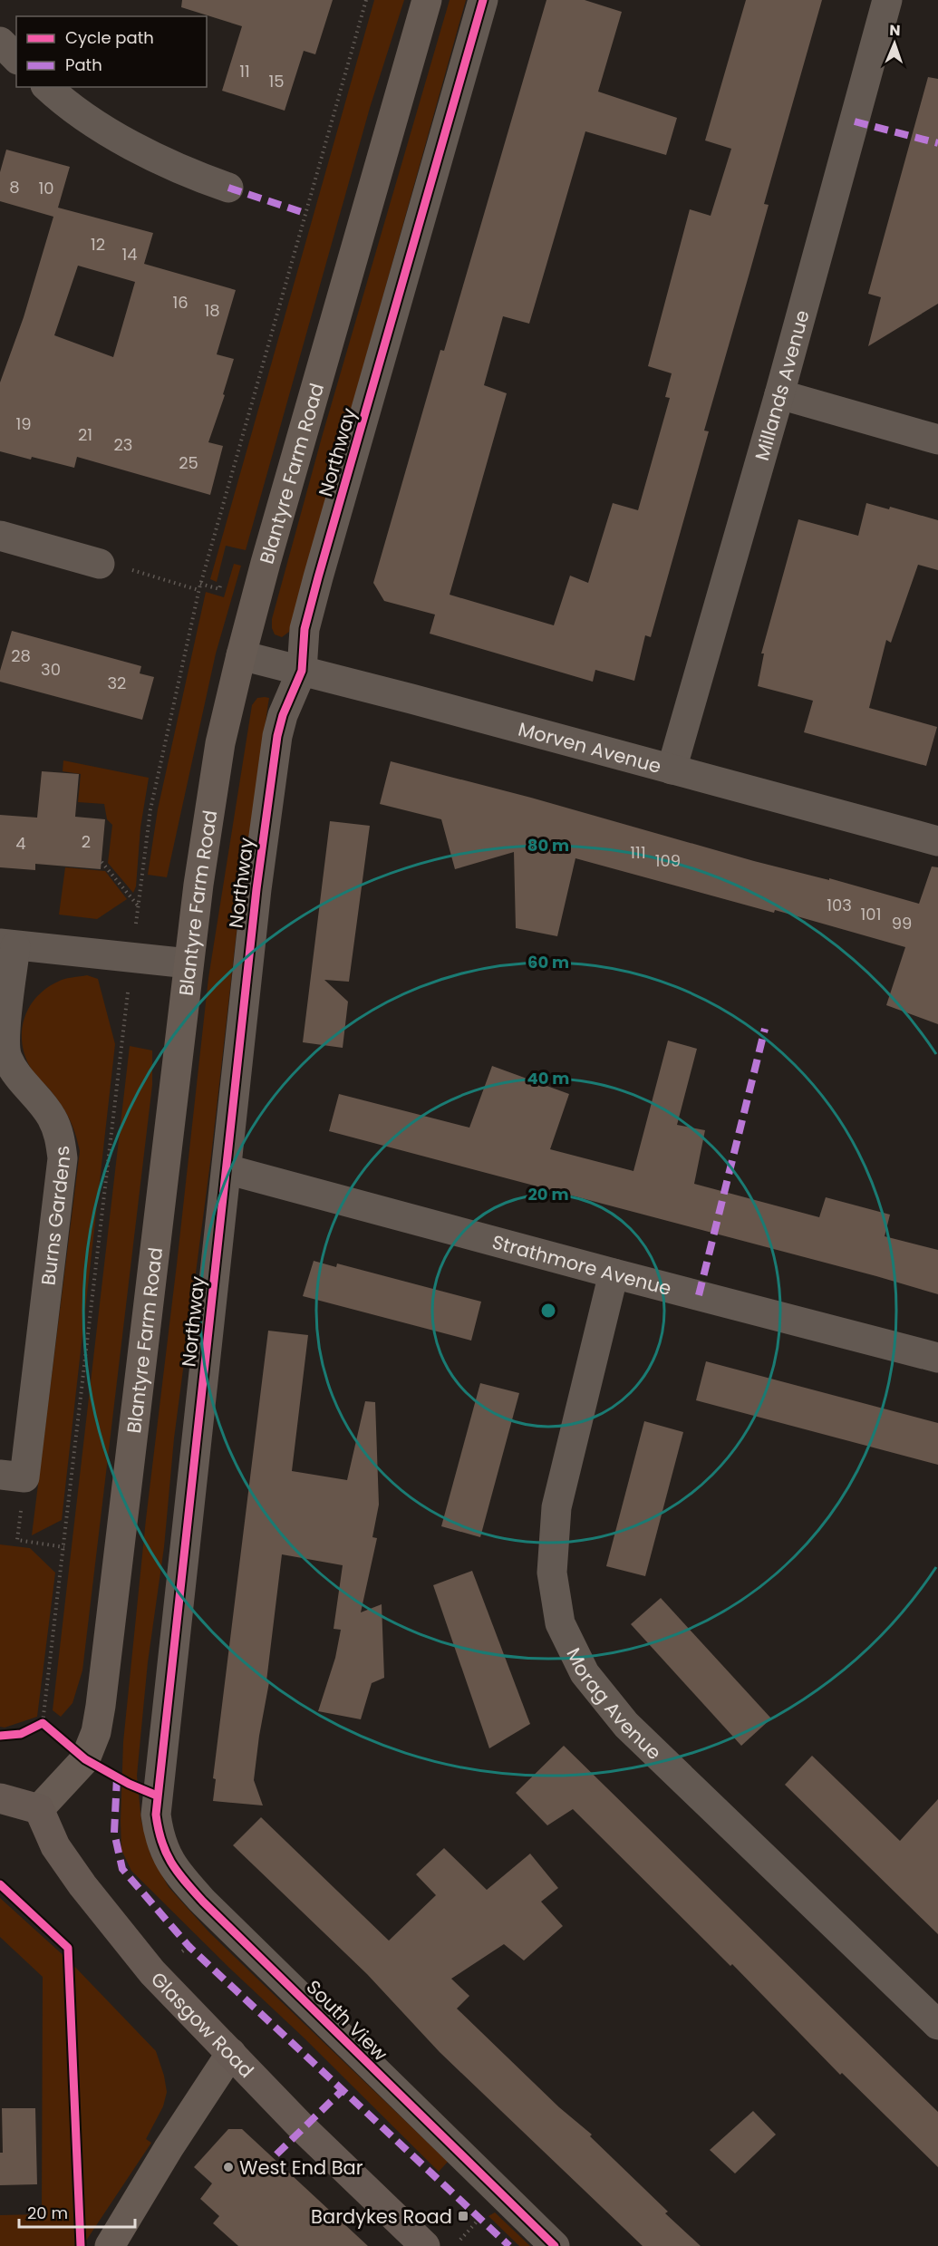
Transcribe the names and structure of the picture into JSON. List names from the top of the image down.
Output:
{
  "streets": {
    "main road": ["Blantyre Farm Road", "Glasgow Road"],
    "street": [
      "Millands Avenue",
      "Northway",
      "Morven Avenue",
      "Burns Gardens",
      "Strathmore Avenue",
      "Morag Avenue",
      "South View"
    ]
  },
  "crossings": [
    ["Millands Avenue", "Morven Avenue"],
    ["Northway", "Morven Avenue"],
    ["Northway", "Strathmore Avenue"],
    ["Northway", "South View"],
    ["Blantyre Farm Road", "Morven Avenue"],
    ["Blantyre Farm Road", "Glasgow Road"],
    ["Strathmore Avenue", "Morag Avenue"]
  ],
  "places": {
    "other": ["West End Bar"],
    "transit": ["Bardykes Road"]
  },
  "house_numbers": [
    "11",
    "15",
    "8",
    "10",
    "12",
    "14",
    "16",
    "18",
    "19",
    "21",
    "23",
    "25",
    "28",
    "30",
    "32",
    "2",
    "4",
    "111",
    "109",
    "103",
    "101",
    "99"
  ],
  "legend": ["Cycle path", "Path"],
  "scale_bar": "20 m",
  "north": "top",
  "rings": [
    "80 m",
    "60 m",
    "40 m",
    "20 m"
  ]
}
